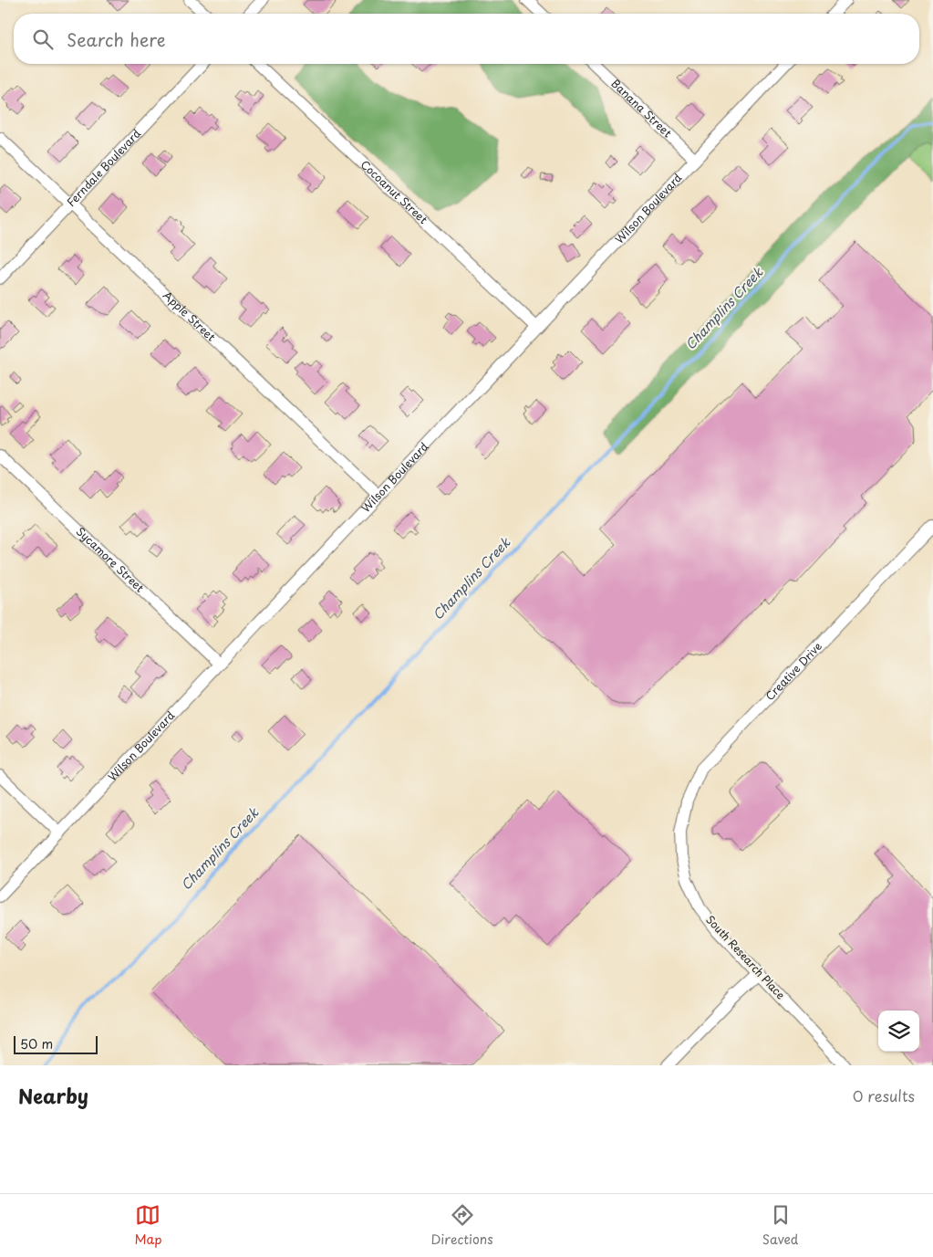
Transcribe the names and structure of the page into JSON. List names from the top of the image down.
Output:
{
  "streets": {
    "street": [
      "Banana Street",
      "Ferndale Boulevard",
      "Cocoanut Street",
      "Wilson Boulevard",
      "Apple Street",
      "Sycamore Street",
      "Creative Drive",
      "South Research Place"
    ]
  },
  "crossings": [
    ["Banana Street", "Wilson Boulevard"],
    ["Ferndale Boulevard", "Apple Street"],
    ["Cocoanut Street", "Wilson Boulevard"],
    ["Wilson Boulevard", "Apple Street"],
    ["Wilson Boulevard", "Sycamore Street"],
    ["Creative Drive", "South Research Place"]
  ],
  "water": ["Champlins Creek"],
  "scale_bar": "50 m",
  "page": {
    "search": "Search here",
    "scale": "50 m",
    "heading": ["Nearby", "0 results"],
    "nav": ["Map", "Directions", "Saved"]
  }
}
